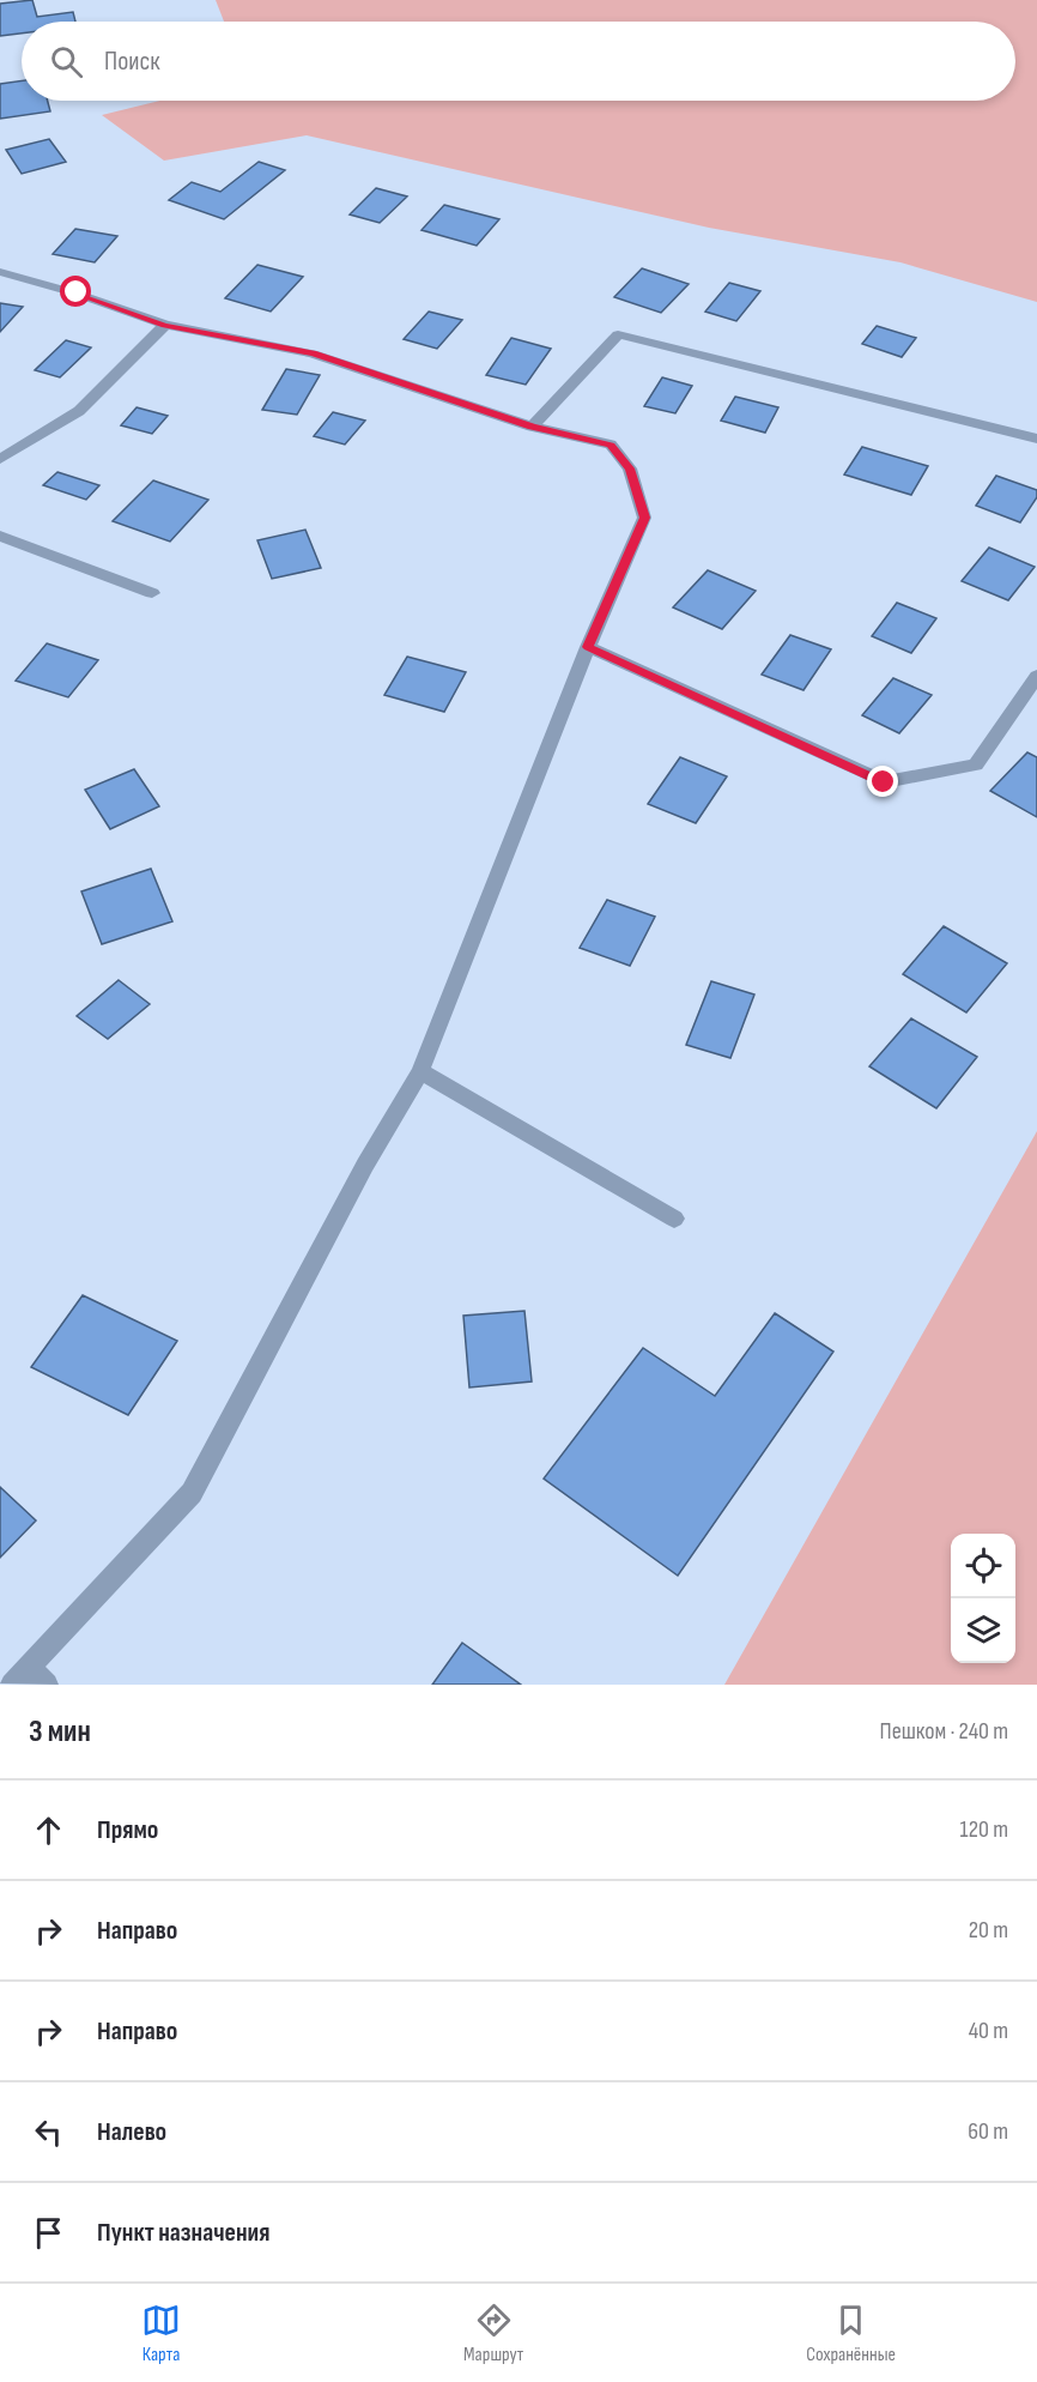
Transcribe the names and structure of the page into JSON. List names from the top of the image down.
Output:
{
  "page": {
    "search": "Поиск",
    "heading": ["3 мин", "Пешком · 240 m"],
    "list": [
      ["Прямо", "120 m"],
      ["Направо", "20 m"],
      ["Направо", "40 m"],
      ["Налево", "60 m"],
      "Пункт назначения"
    ],
    "nav": ["Карта", "Маршрут", "Сохранённые"]
  }
}
